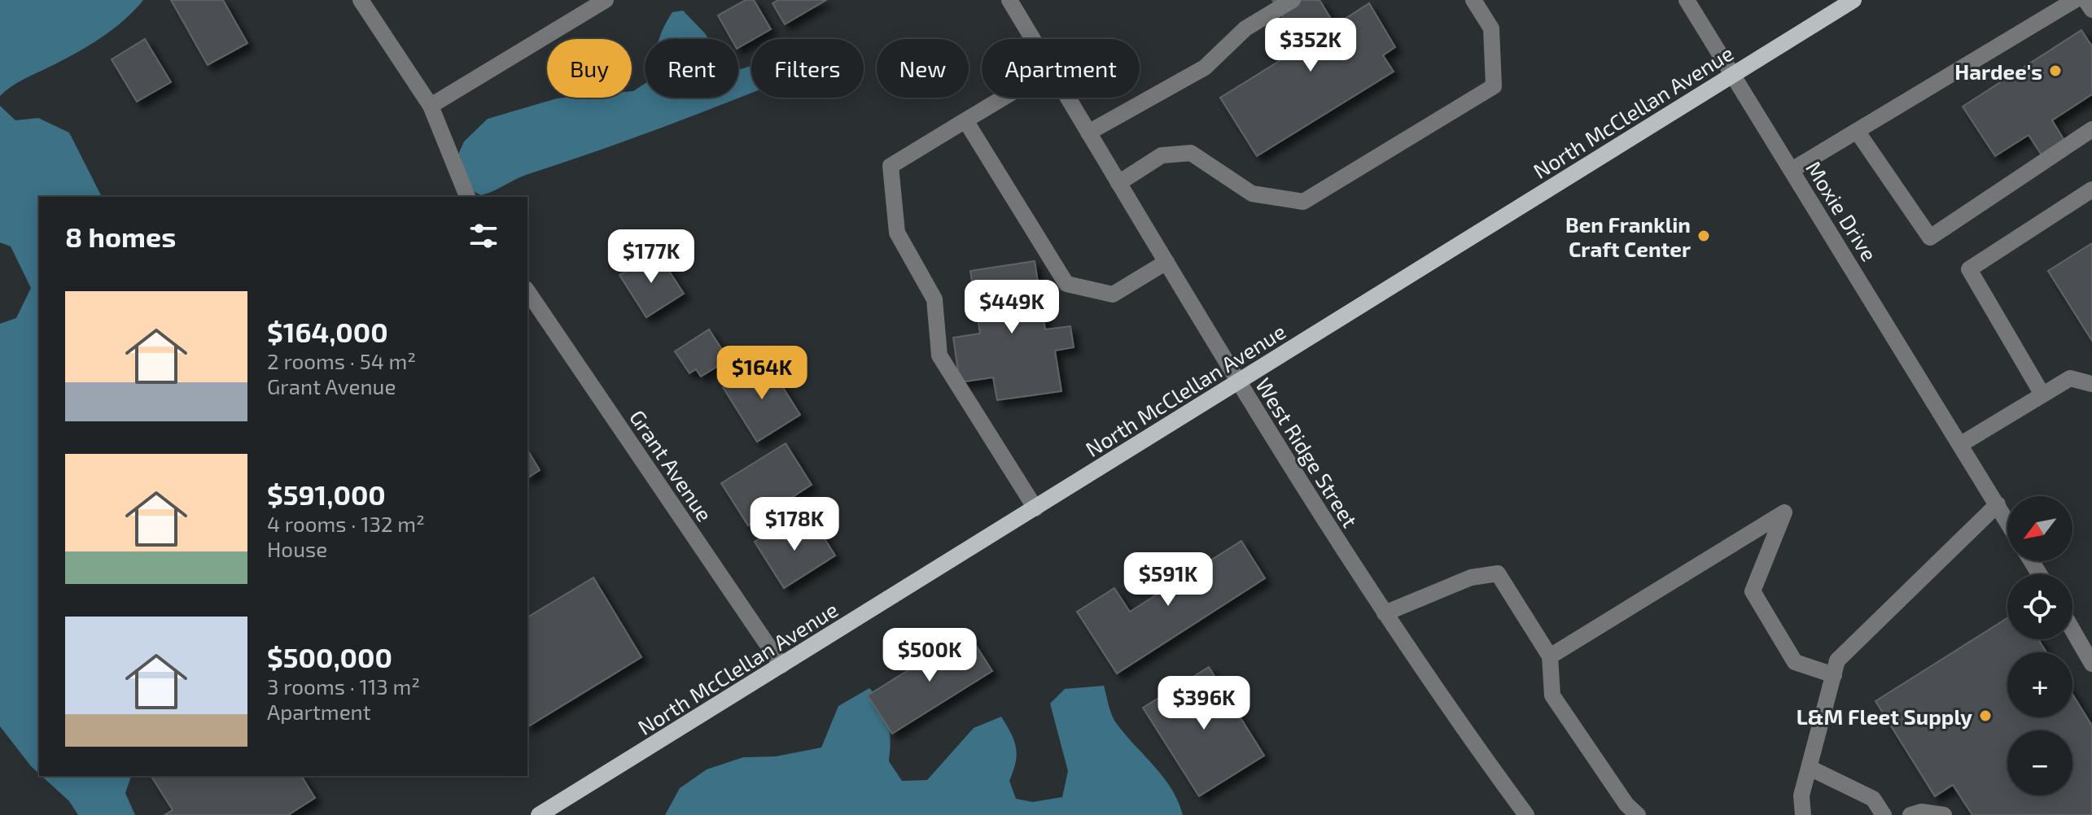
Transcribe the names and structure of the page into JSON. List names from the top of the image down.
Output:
{
  "streets": {
    "main road": ["North McClellan Avenue"],
    "street": ["Moxie Drive", "West Ridge Street", "Grant Avenue"]
  },
  "crossings": [
    ["North McClellan Avenue", "Moxie Drive"],
    ["North McClellan Avenue", "West Ridge Street"],
    ["North McClellan Avenue", "Grant Avenue"]
  ],
  "places": ["Hardee's", "Ben Franklin Craft Center", "L&M Fleet Supply"],
  "north": "bottom left",
  "page": {
    "price": [
      "$352K",
      "$177K",
      "$449K",
      "$164K",
      "$178K",
      "$591K",
      "$500K",
      "$396K"
    ],
    "chip": [
      "Buy",
      "Rent",
      "Filters",
      "New",
      "Apartment"
    ],
    "heading": "8 homes",
    "list": [
      {
        "name": "$164,000",
        "note": "2 rooms · 54 m² · Grant Avenue"
      },
      {
        "name": "$591,000",
        "note": "4 rooms · 132 m² · House"
      },
      {
        "name": "$500,000",
        "note": "3 rooms · 113 m² · Apartment"
      }
    ],
    "map_buttons": ["+", "−"]
  }
}
